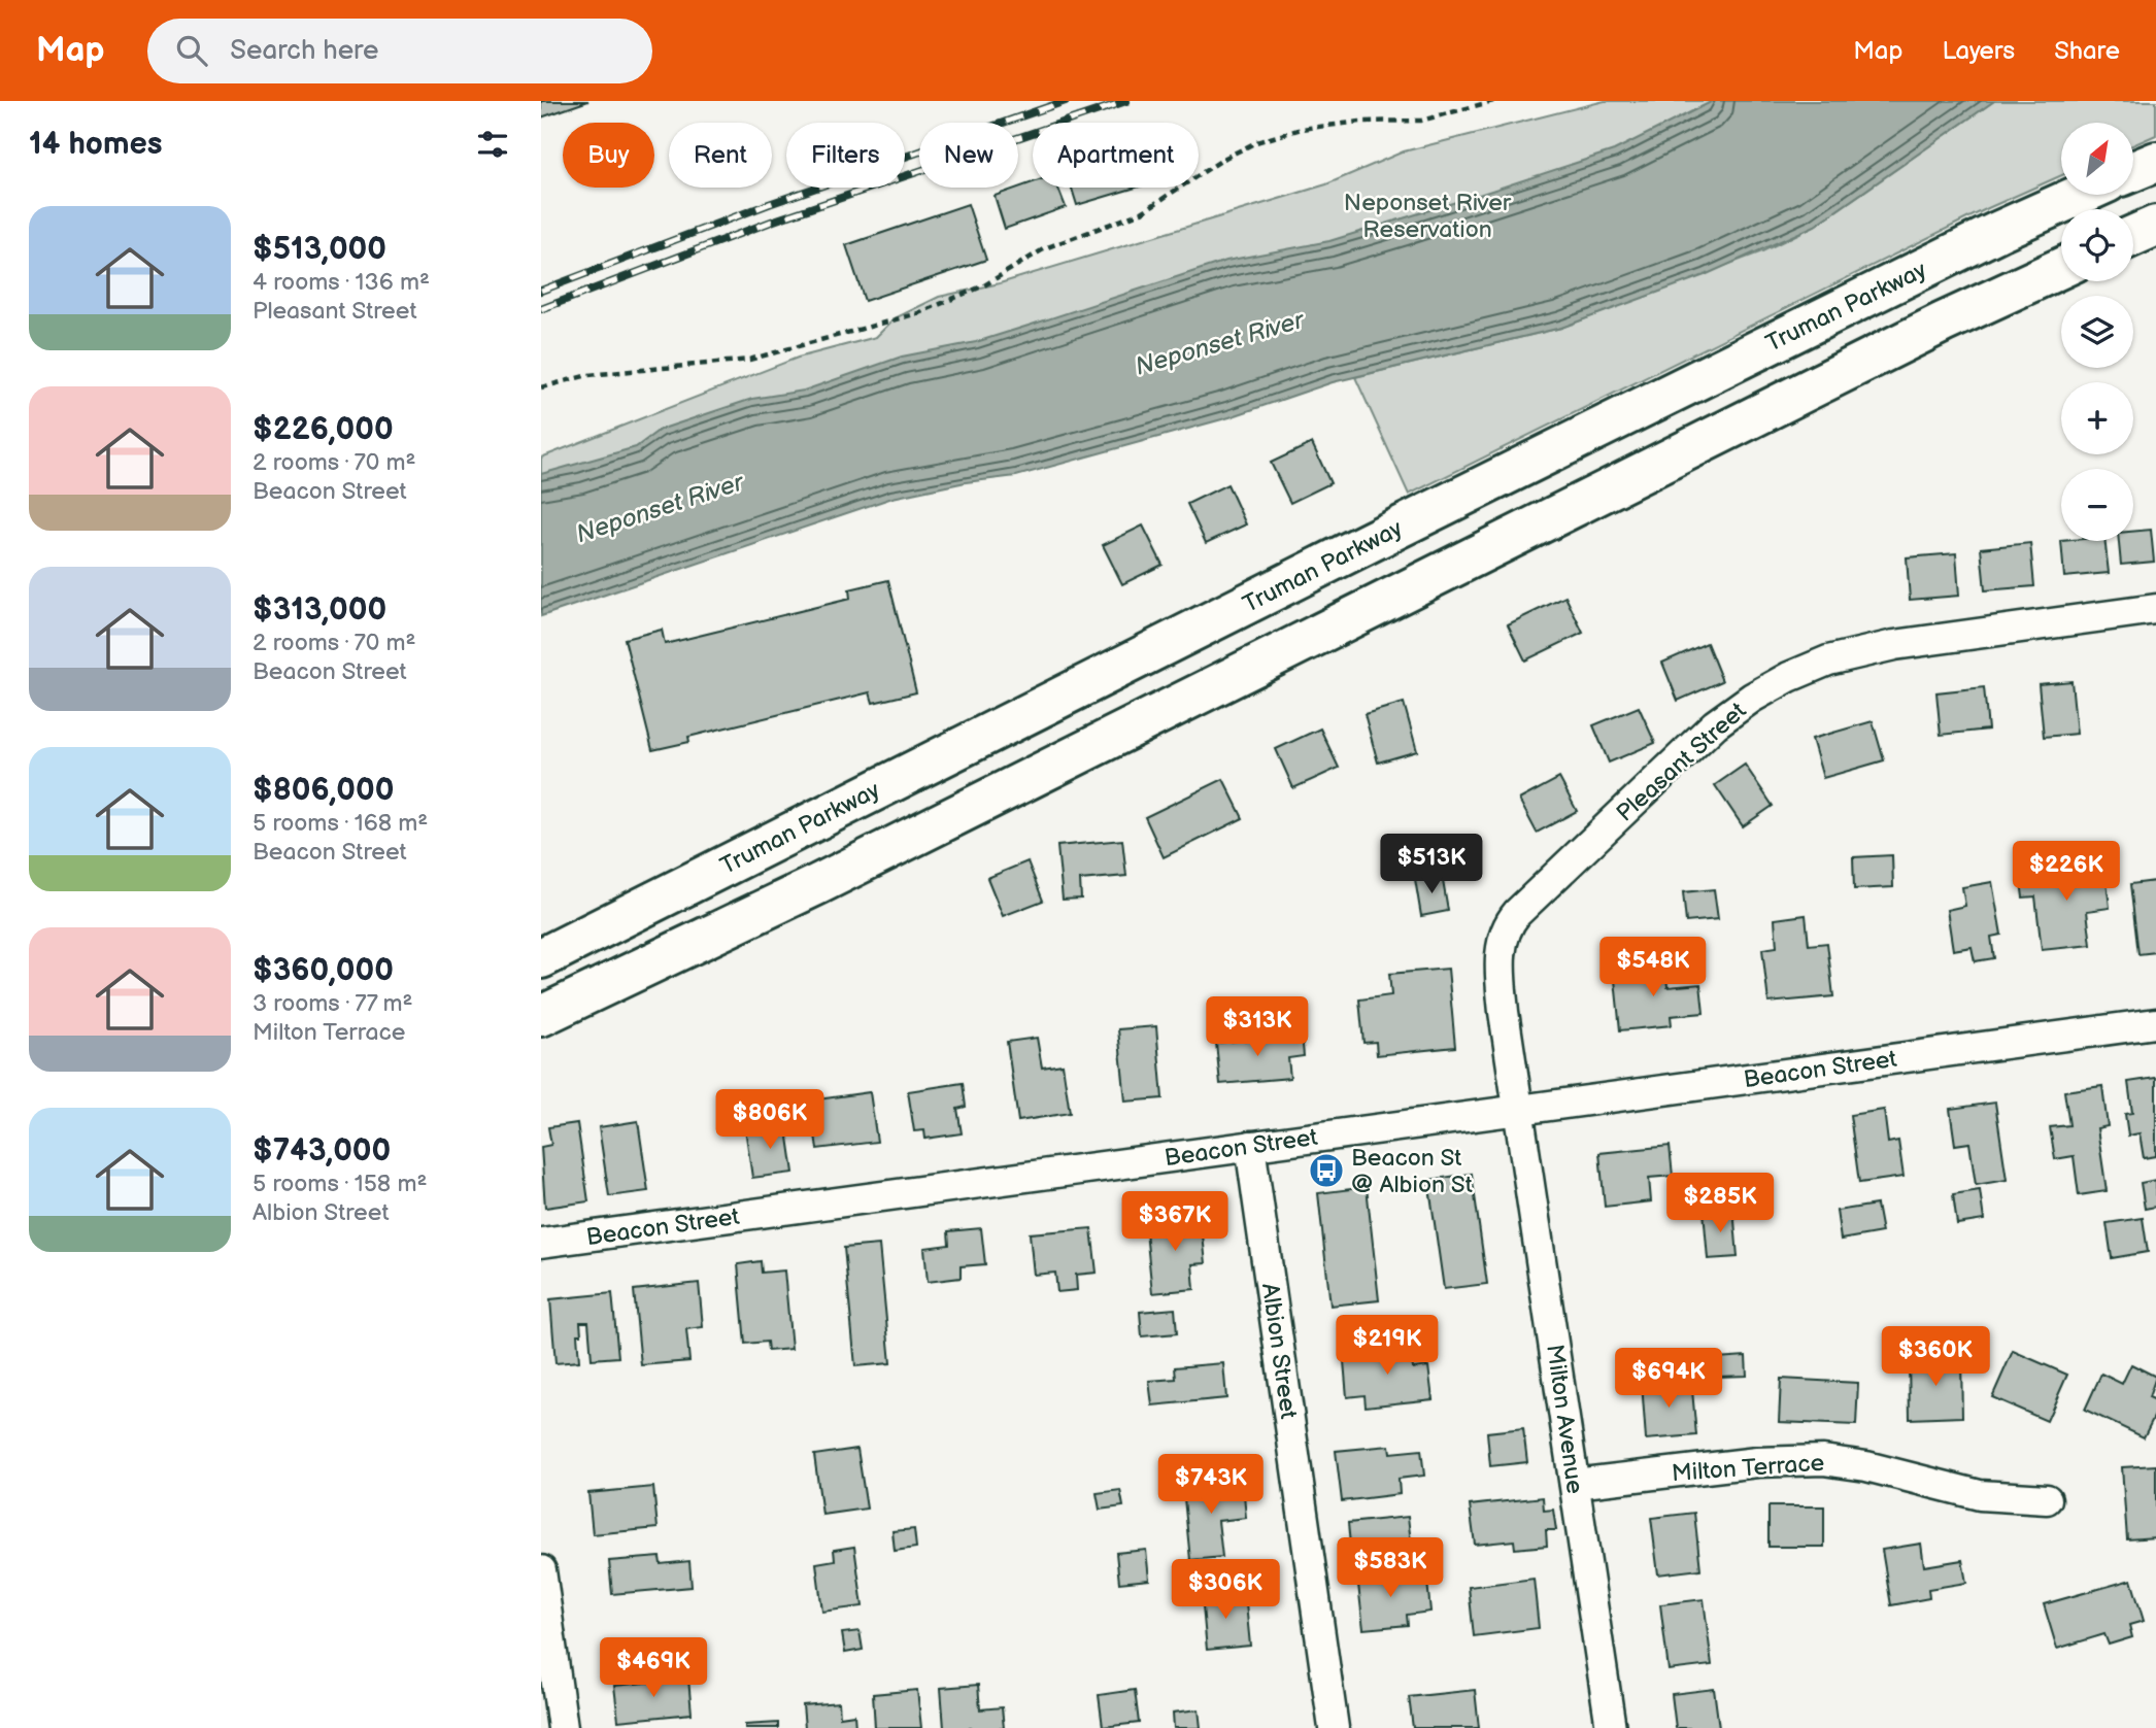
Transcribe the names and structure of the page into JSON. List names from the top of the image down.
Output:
{
  "streets": {
    "main road": ["Truman Parkway"],
    "street": [
      "Pleasant Street",
      "Beacon Street",
      "Albion Street",
      "Milton Avenue",
      "Milton Terrace"
    ]
  },
  "crossings": [
    ["Pleasant Street", "Beacon Street"],
    ["Pleasant Street", "Milton Avenue"],
    ["Beacon Street", "Albion Street"],
    ["Beacon Street", "Milton Avenue"],
    ["Milton Avenue", "Milton Terrace"]
  ],
  "water": ["Neponset River"],
  "parks": ["Neponset River Reservation"],
  "places": {
    "bus stop": ["Beacon St @ Albion St"]
  },
  "north": "top right",
  "page": {
    "header": "Map",
    "search": "Search here",
    "nav": ["Map", "Layers", "Share"],
    "heading": "14 homes",
    "map_buttons": ["+", "−"],
    "chip": [
      "Buy",
      "Rent",
      "Filters",
      "New",
      "Apartment"
    ],
    "list": [
      {
        "name": "$513,000",
        "note": "4 rooms · 136 m² · Pleasant Street"
      },
      {
        "name": "$226,000",
        "note": "2 rooms · 70 m² · Beacon Street"
      },
      {
        "name": "$313,000",
        "note": "2 rooms · 70 m² · Beacon Street"
      },
      {
        "name": "$806,000",
        "note": "5 rooms · 168 m² · Beacon Street"
      },
      {
        "name": "$360,000",
        "note": "3 rooms · 77 m² · Milton Terrace"
      },
      {
        "name": "$743,000",
        "note": "5 rooms · 158 m² · Albion Street"
      }
    ],
    "price": [
      "$513K",
      "$226K",
      "$548K",
      "$313K",
      "$806K",
      "$285K",
      "$367K",
      "$219K",
      "$360K",
      "$694K",
      "$743K",
      "$583K",
      "$306K",
      "$469K"
    ]
  }
}
